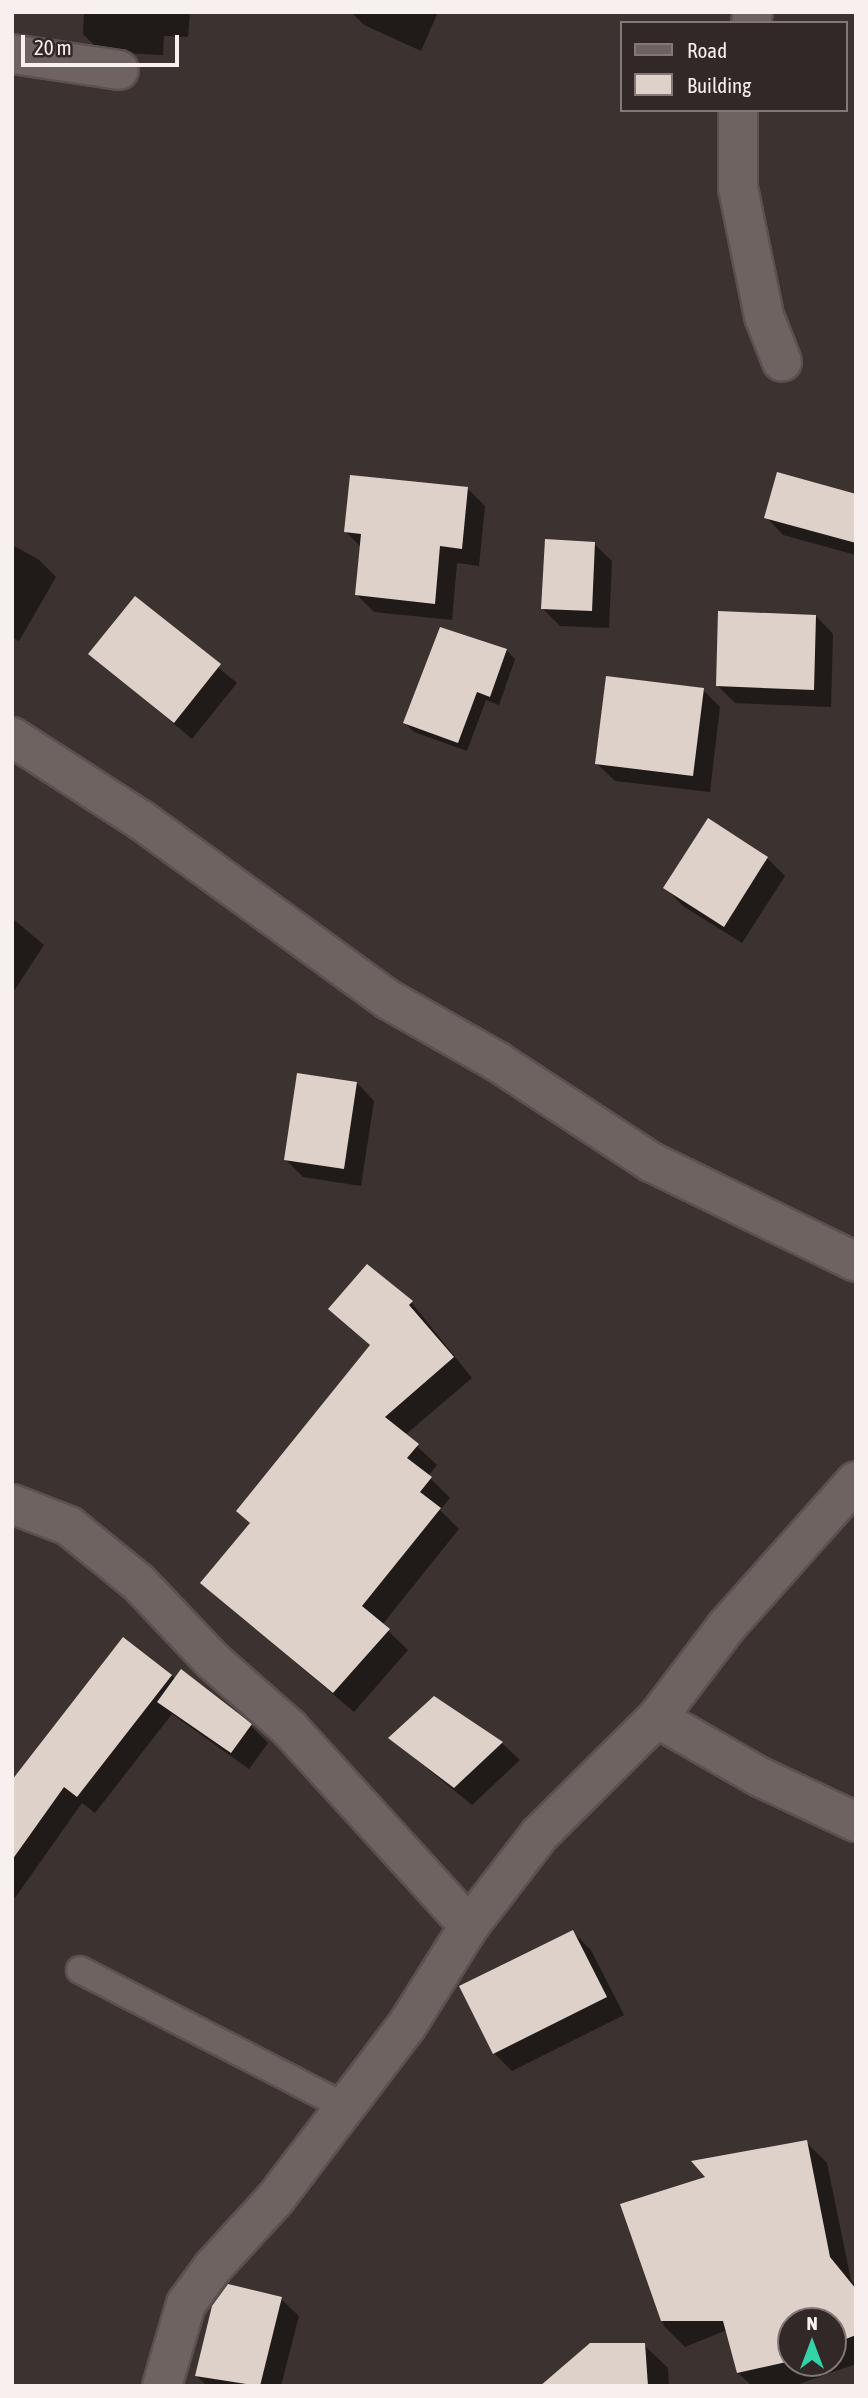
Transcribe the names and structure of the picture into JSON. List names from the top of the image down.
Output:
{
  "legend": ["Road", "Building"],
  "scale_bar": "20 m",
  "north": "top"
}
